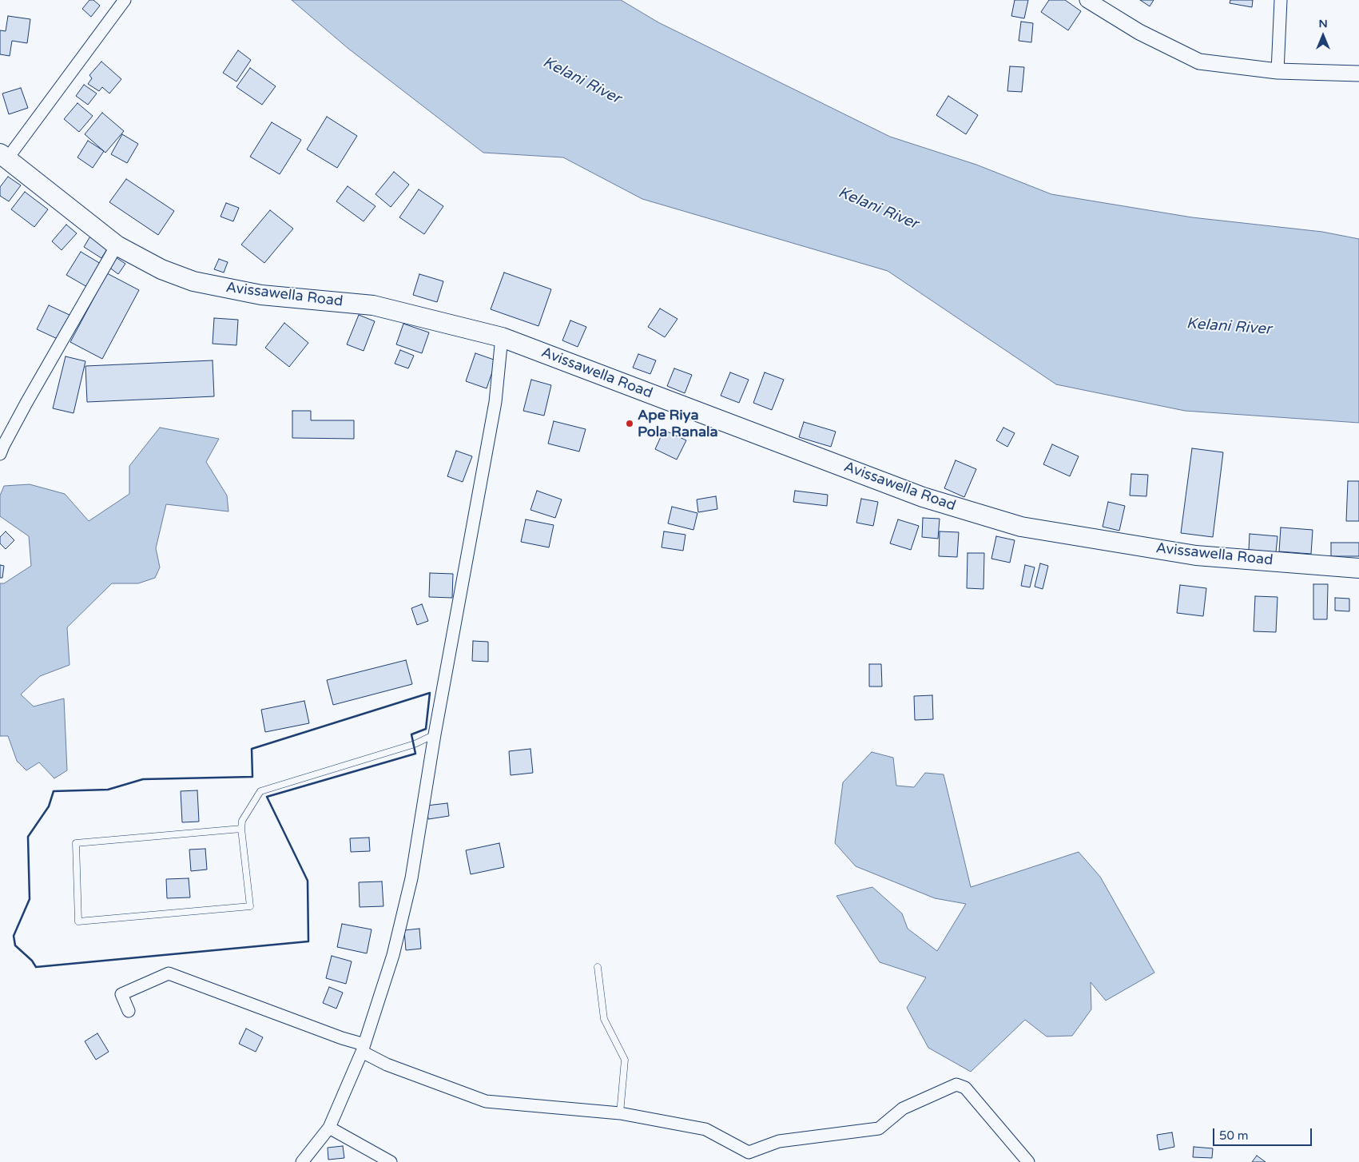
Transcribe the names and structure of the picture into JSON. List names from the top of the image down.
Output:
{
  "streets": {
    "main road": ["Avissawella Road"]
  },
  "water": ["Kelani River"],
  "places": ["Ape Riya Pola Ranala"],
  "scale_bar": "50 m",
  "north": "top"
}
